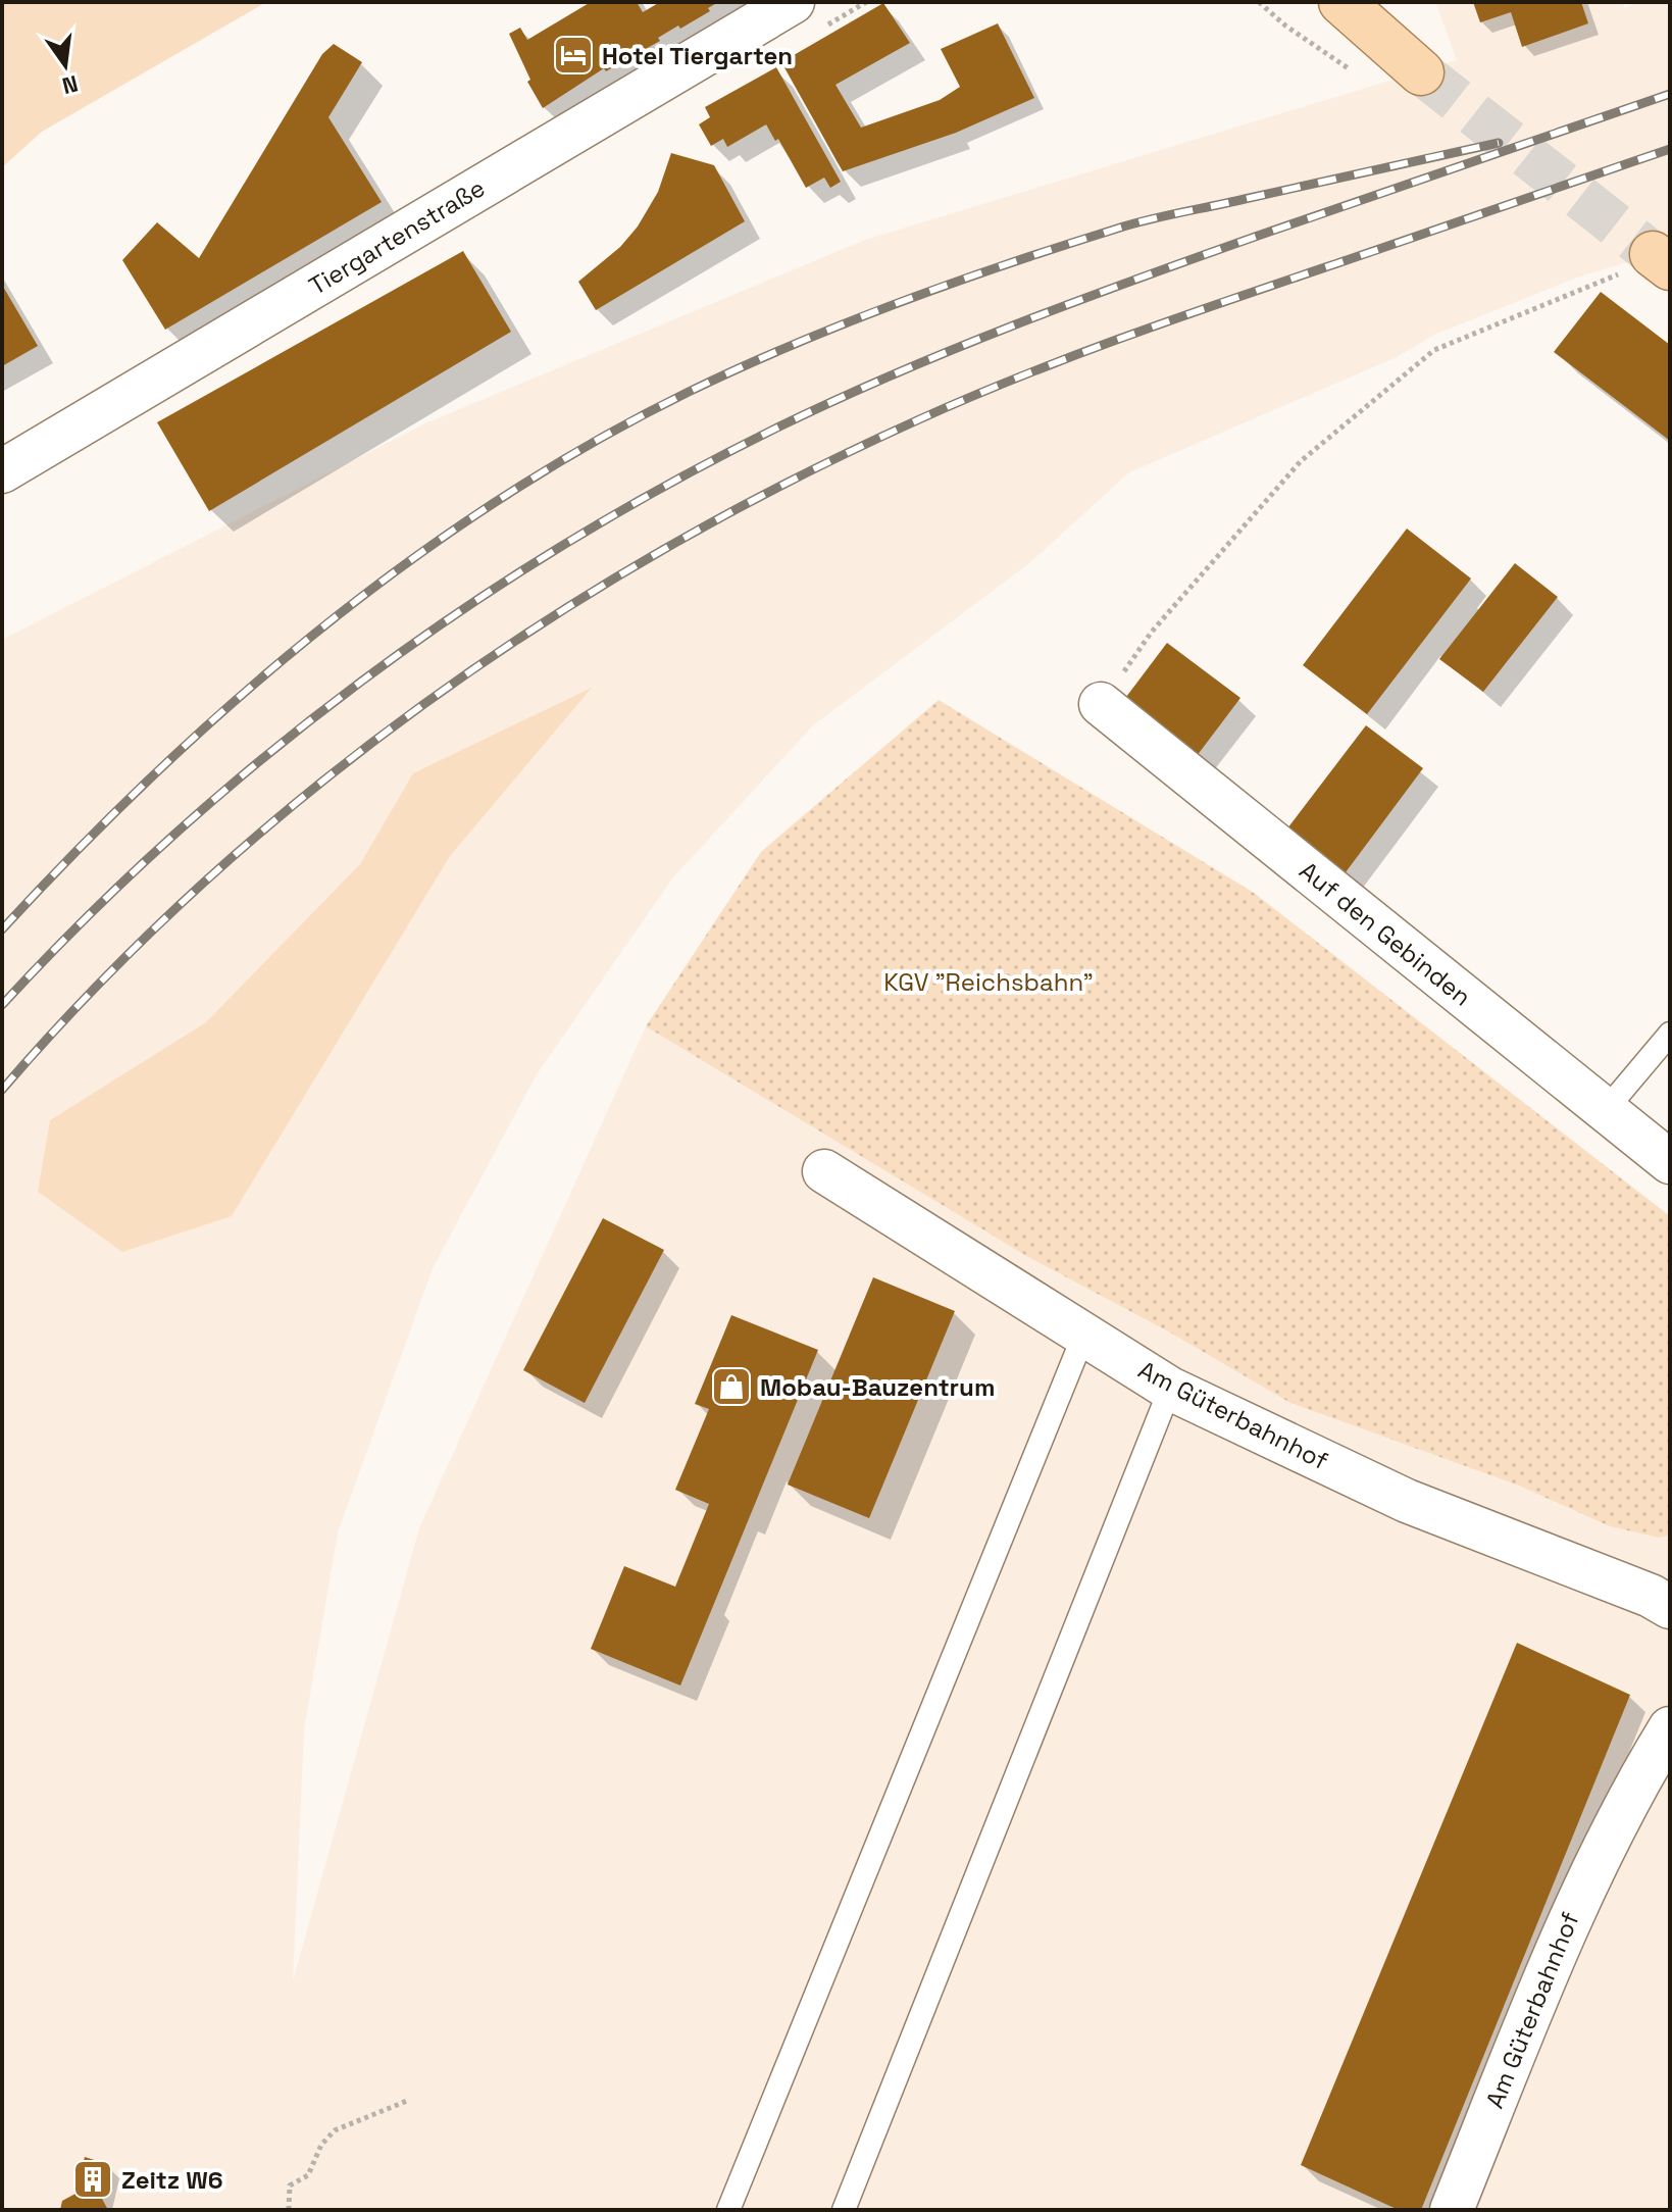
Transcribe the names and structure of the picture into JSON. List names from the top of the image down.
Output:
{
  "streets": {
    "street": ["Tiergartenstraße", "Auf den Gebinden", "Am Güterbahnhof"]
  },
  "parks": ["KGV \"Reichsbahn\""],
  "places": {
    "hotel": ["Hotel Tiergarten"],
    "shop": ["Mobau-Bauzentrum"],
    "building": ["Zeitz W6"]
  },
  "north": "bottom"
}
